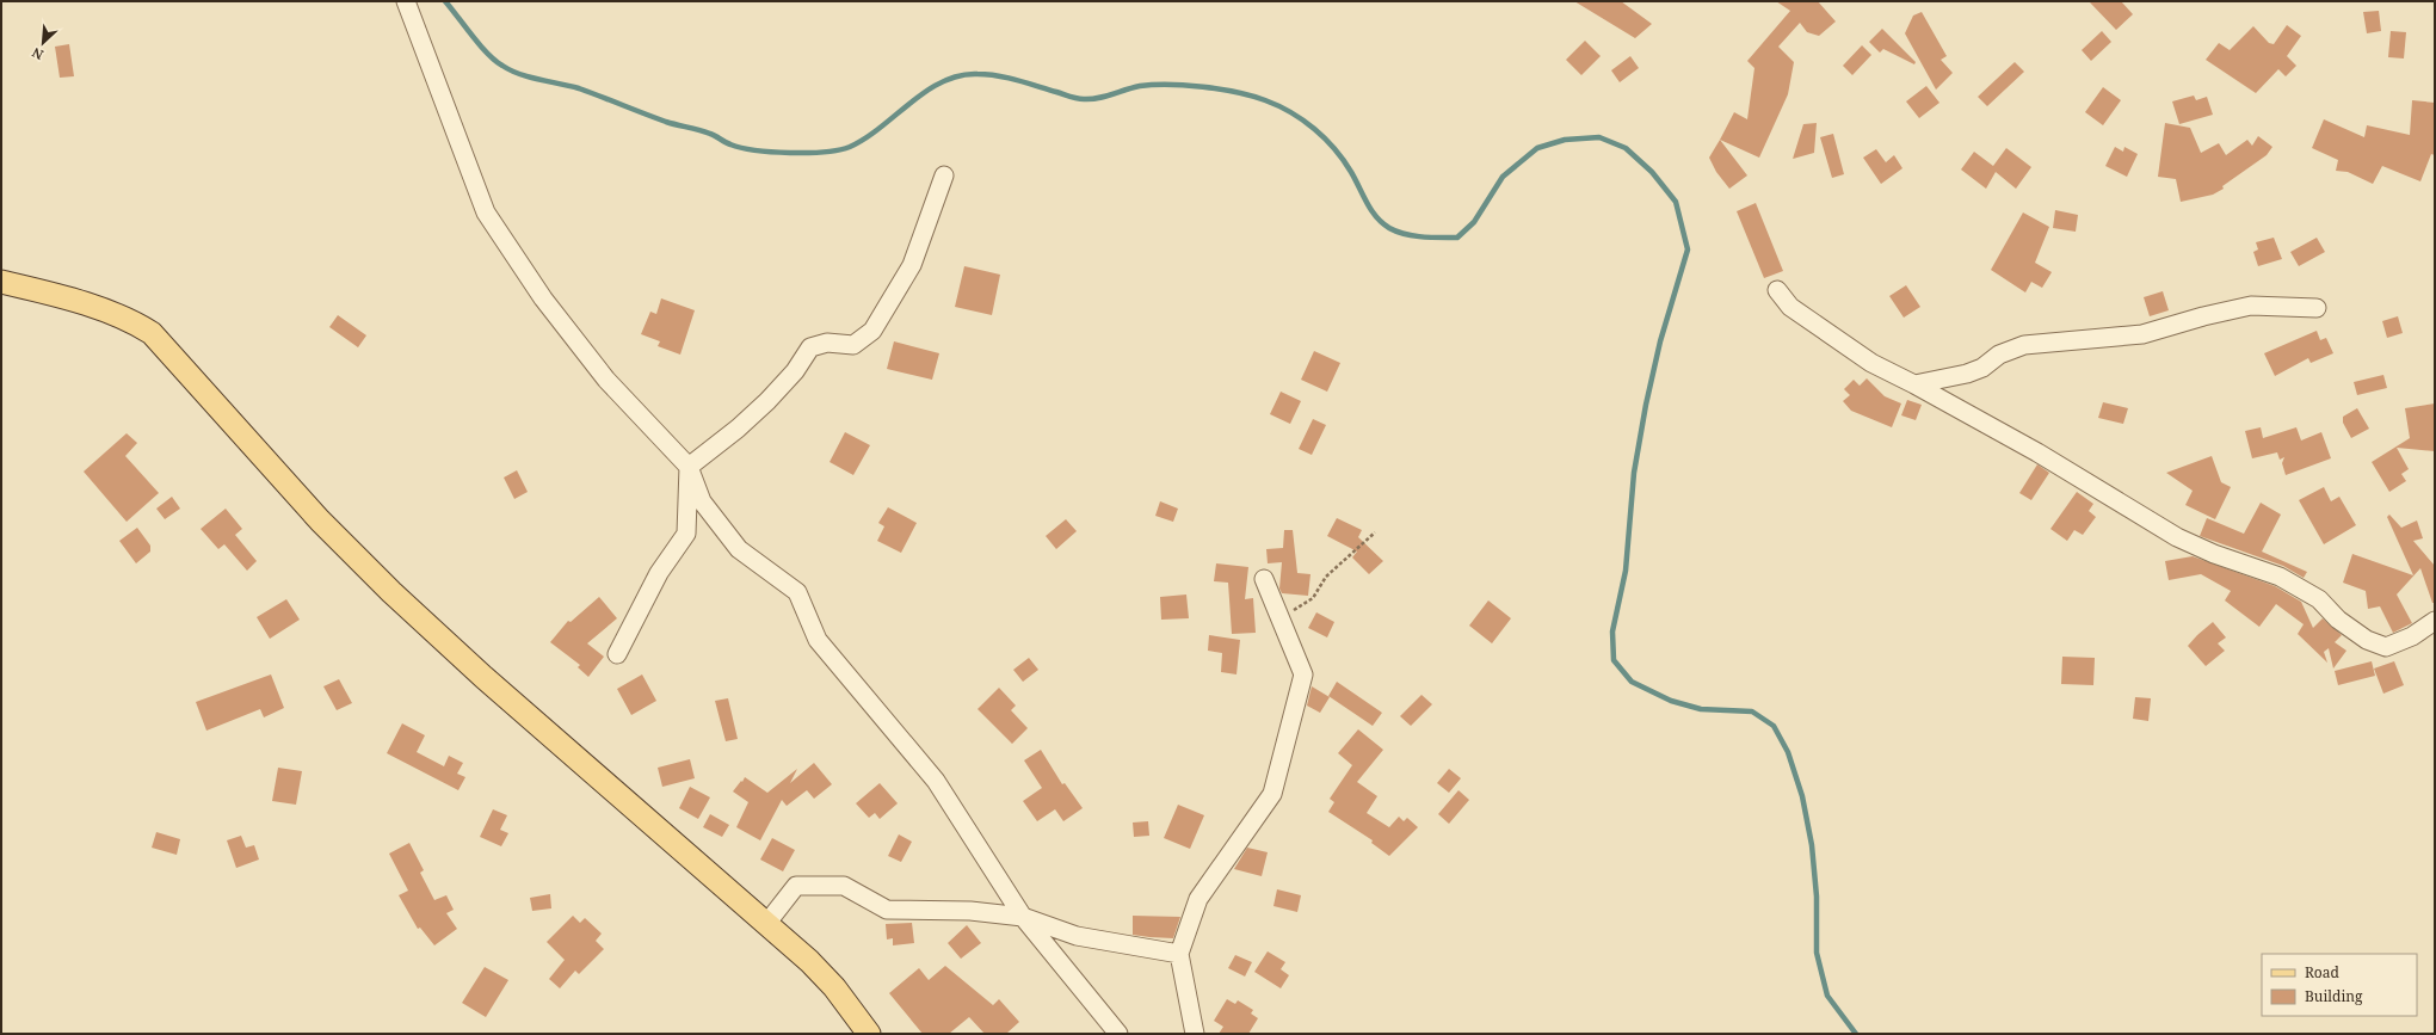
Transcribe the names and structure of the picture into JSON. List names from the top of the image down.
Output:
{
  "legend": ["Road", "Building"],
  "north": "bottom left"
}
